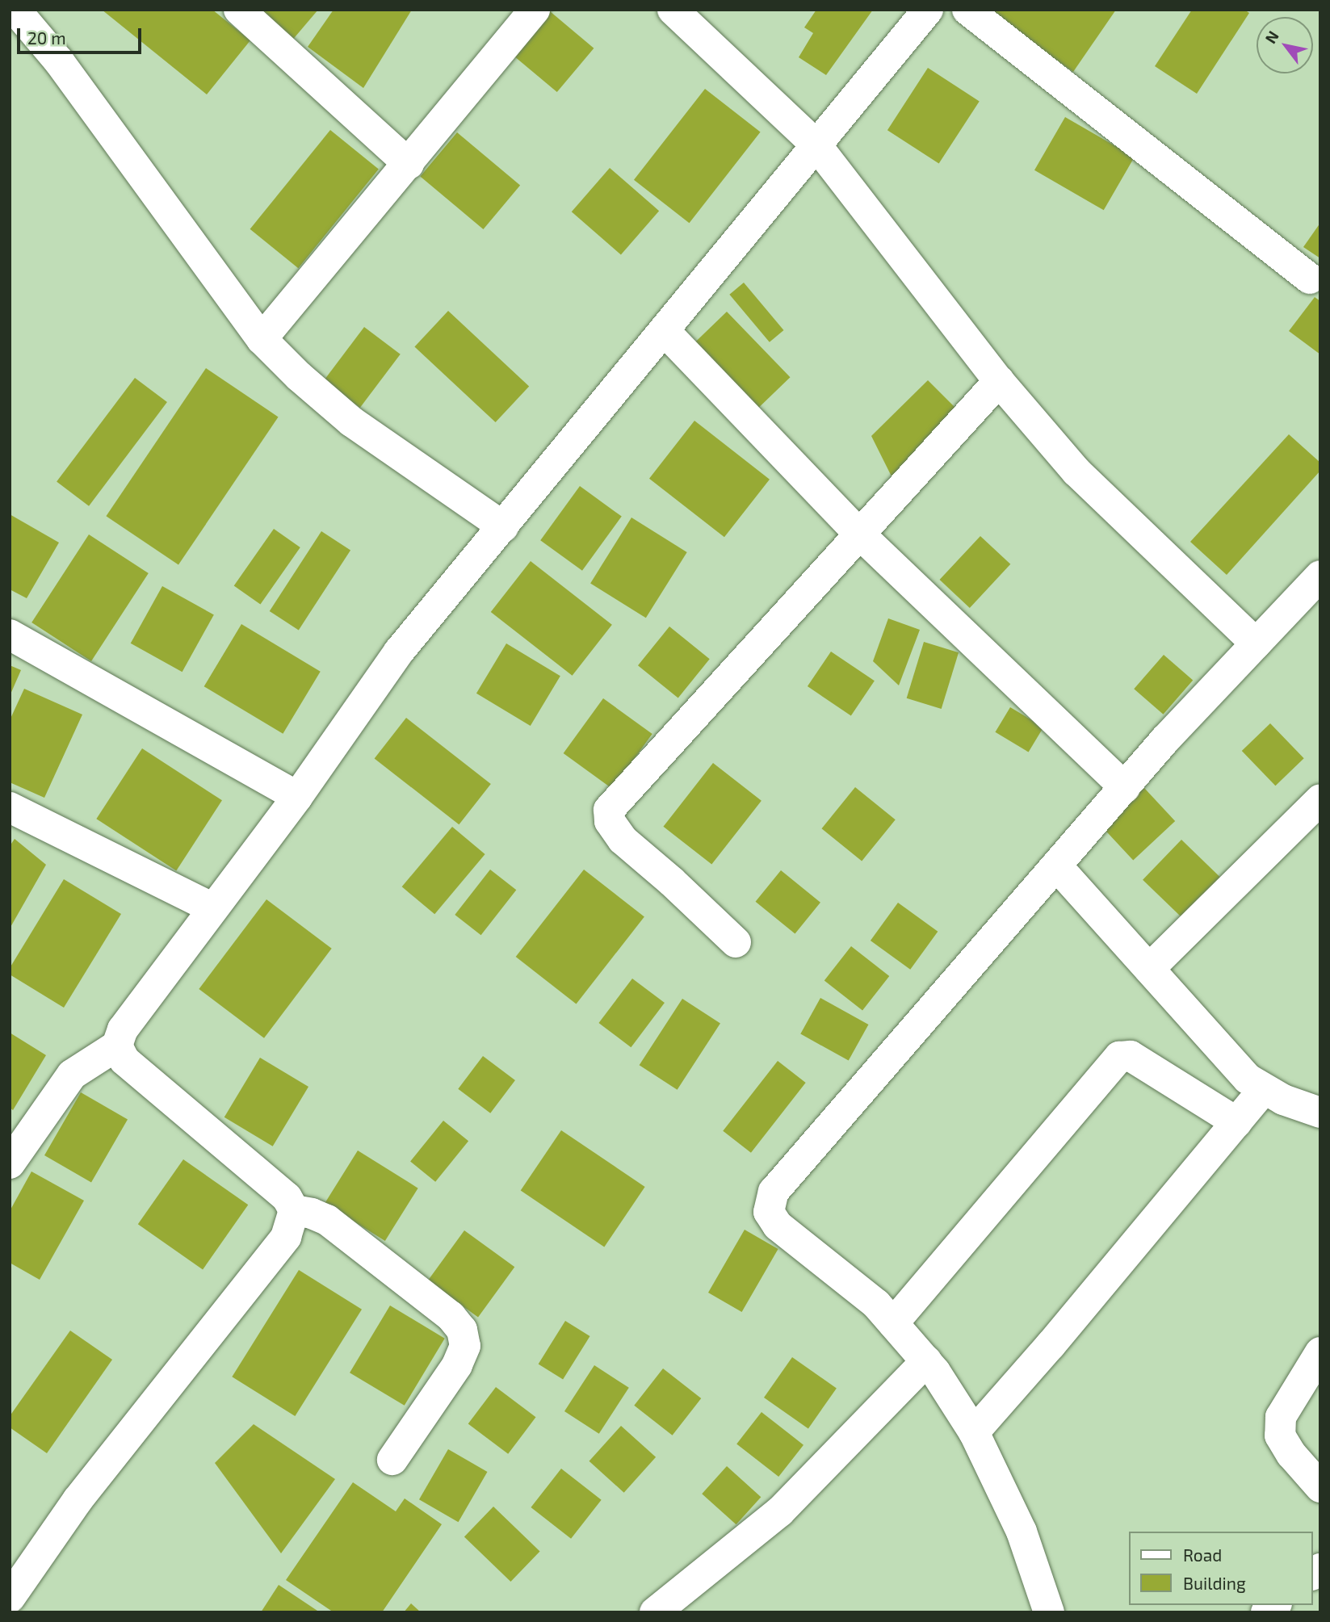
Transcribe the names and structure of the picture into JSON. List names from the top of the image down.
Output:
{
  "legend": ["Road", "Building"],
  "scale_bar": "20 m",
  "north": "top left"
}
